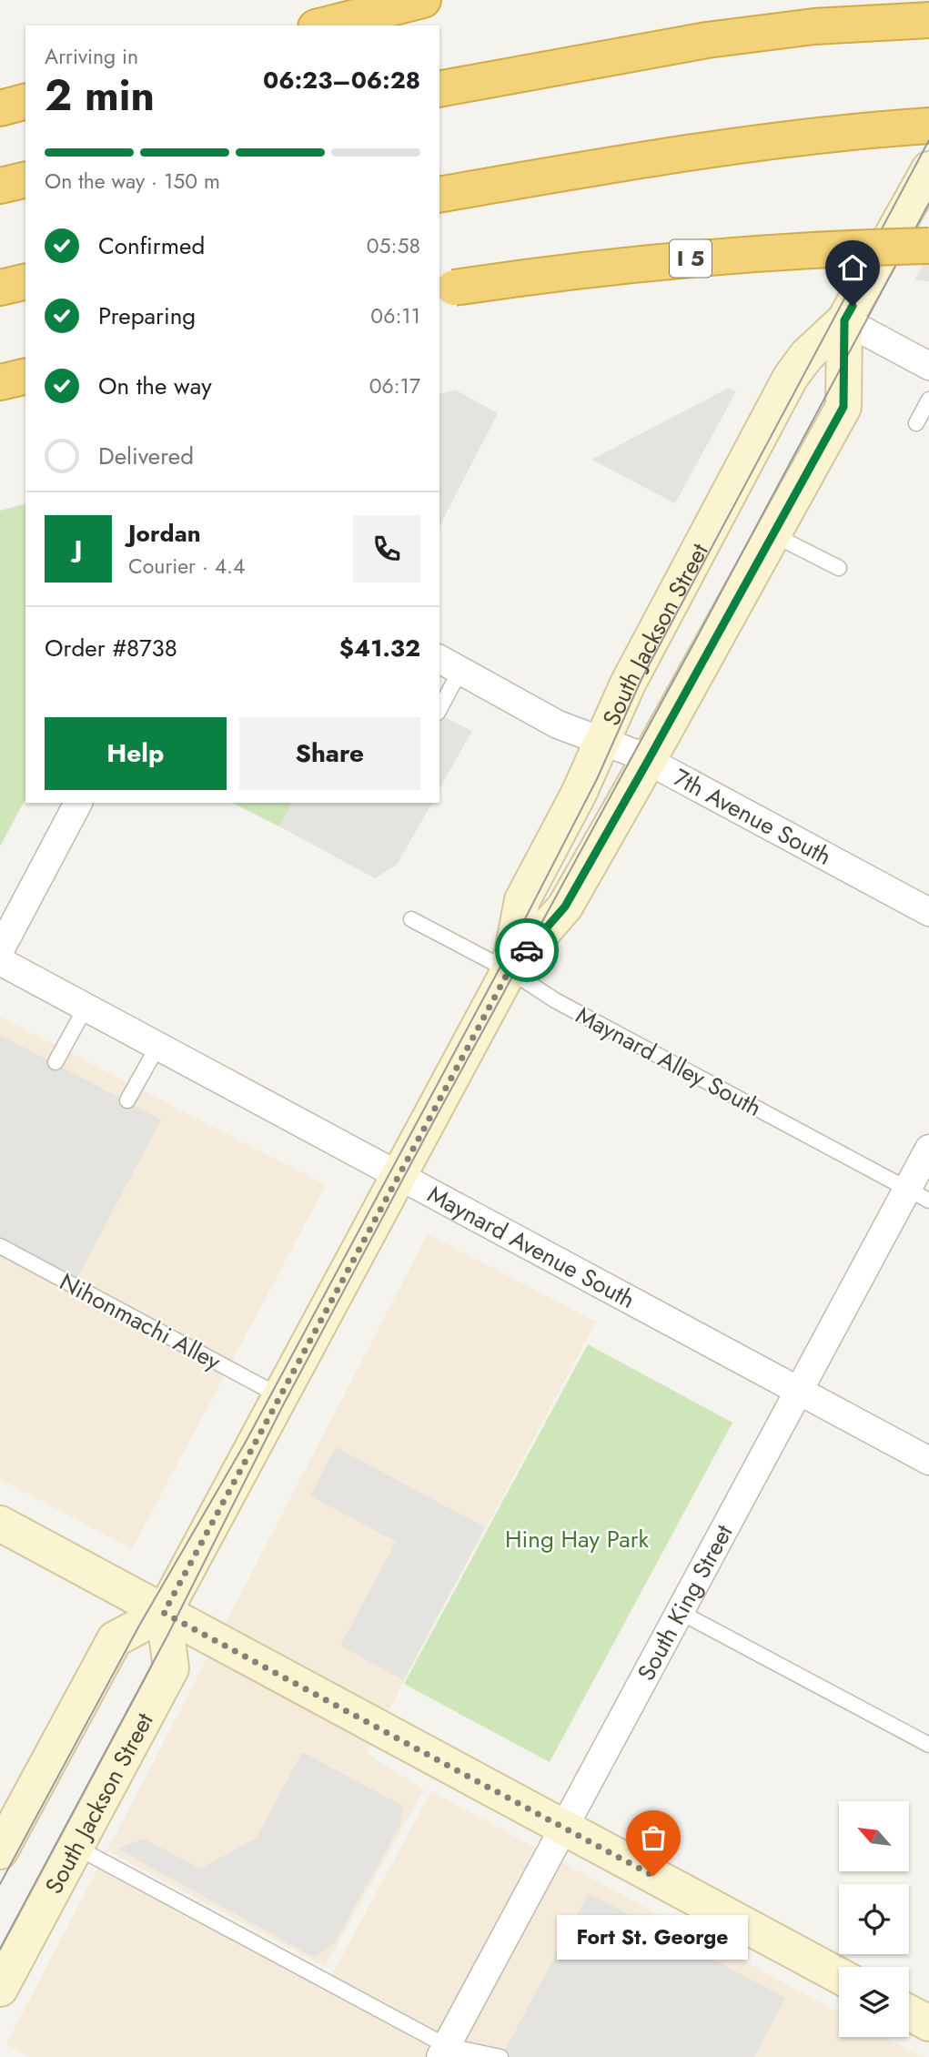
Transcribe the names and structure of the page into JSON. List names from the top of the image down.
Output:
{
  "streets": {
    "highway": ["I 5"],
    "main road": ["South Jackson Street"],
    "street": ["7th Avenue South", "Maynard Avenue South", "South King Street"],
    "lane": ["Maynard Alley South", "Nihonmachi Alley"]
  },
  "crossings": [
    ["South Jackson Street", "7th Avenue South"],
    ["South Jackson Street", "Maynard Alley South"],
    ["South Jackson Street", "Maynard Avenue South"],
    ["South Jackson Street", "Nihonmachi Alley"],
    ["Maynard Alley South", "South King Street"],
    ["Maynard Avenue South", "South King Street"]
  ],
  "parks": ["Hing Hay Park"],
  "places": ["Fort St. George"],
  "north": "top left",
  "page": {
    "heading": ["2 min", "Arriving in", "06:23–06:28"],
    "panel": [
      "Jordan",
      "Courier · 4.4",
      "Order #8738",
      "$41.32"
    ],
    "bar": "On the way · 150 m",
    "list": [
      ["Confirmed", "05:58"],
      ["Preparing", "06:11"],
      ["On the way", "06:17"],
      "Delivered"
    ],
    "round": "J",
    "buttons": ["Help", "Share"],
    "bubble": "Fort St. George"
  }
}
